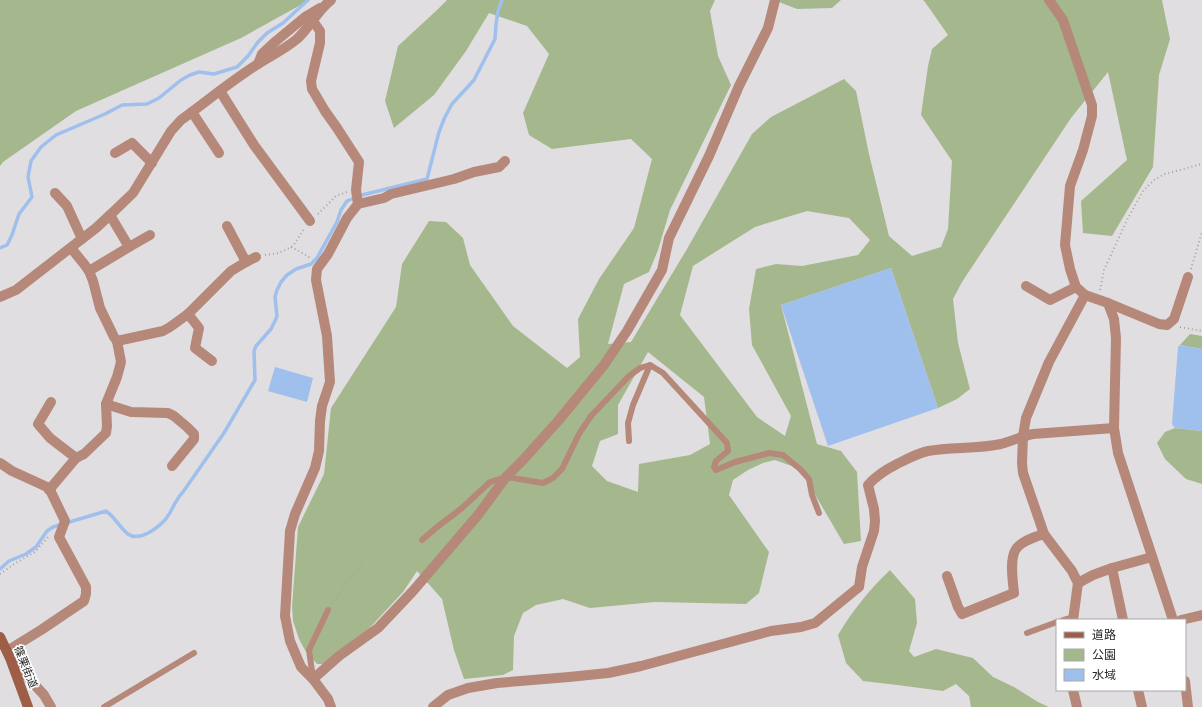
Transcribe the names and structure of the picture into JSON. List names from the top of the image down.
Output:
{
  "streets": {
    "main road": ["篠栗街道"]
  },
  "legend": ["道路", "公園", "水域"]
}
